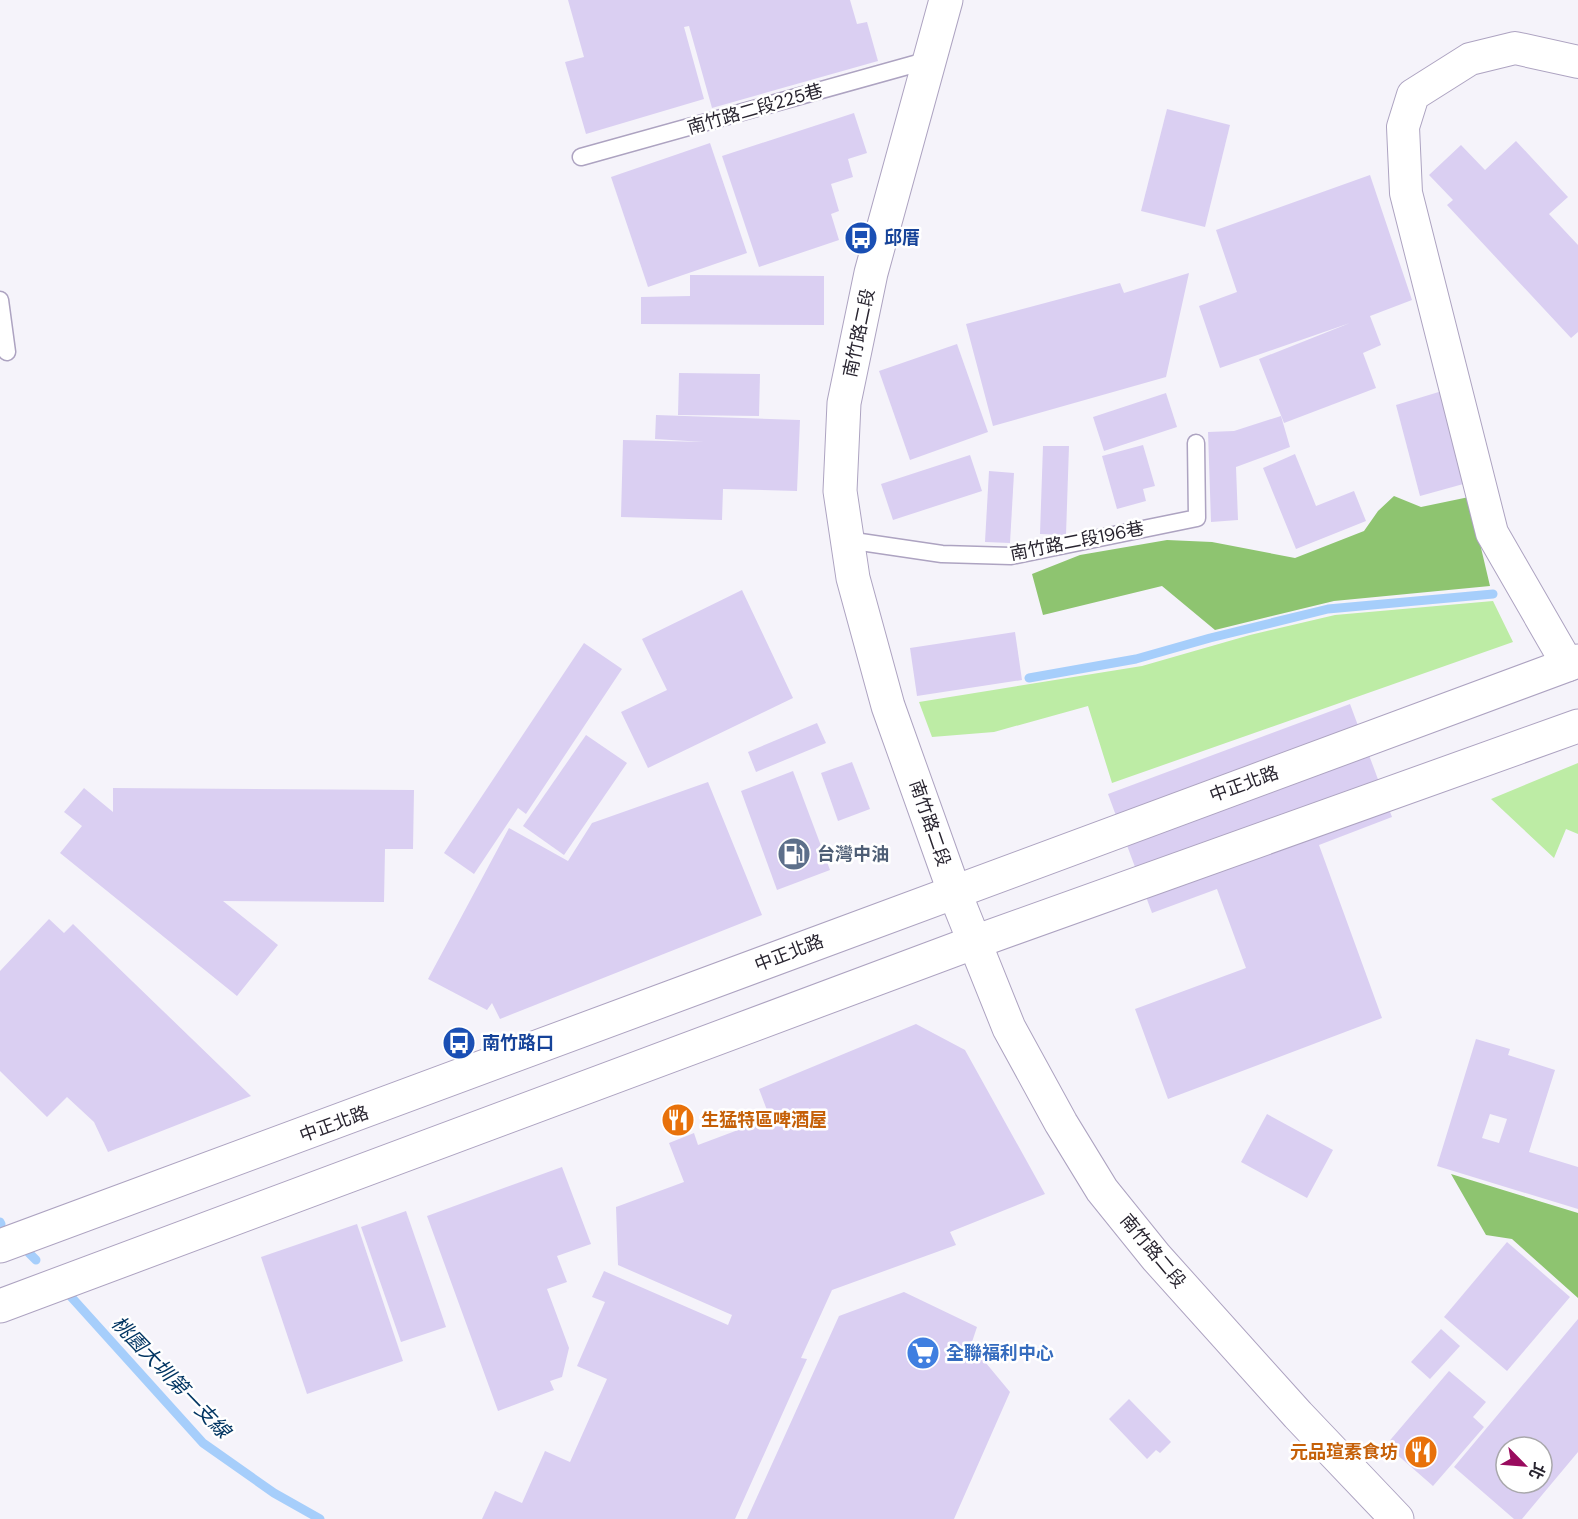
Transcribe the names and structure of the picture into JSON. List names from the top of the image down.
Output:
{
  "streets": {
    "street": ["南竹路二段", "中正北路"],
    "lane": ["南竹路二段225巷", "南竹路二段196巷"]
  },
  "crossings": [
    ["南竹路二段225巷", "南竹路二段"],
    ["南竹路二段", "南竹路二段196巷"],
    ["南竹路二段", "中正北路"]
  ],
  "water": ["桃園大圳第一支線"],
  "places": {
    "bus stop": ["邱厝", "南竹路口"],
    "fuel station": ["台灣中油"],
    "restaurant": ["生猛特區啤酒屋", "元品瑄素食坊"],
    "supermarket": ["全聯福利中心"]
  },
  "north": "bottom right"
}
